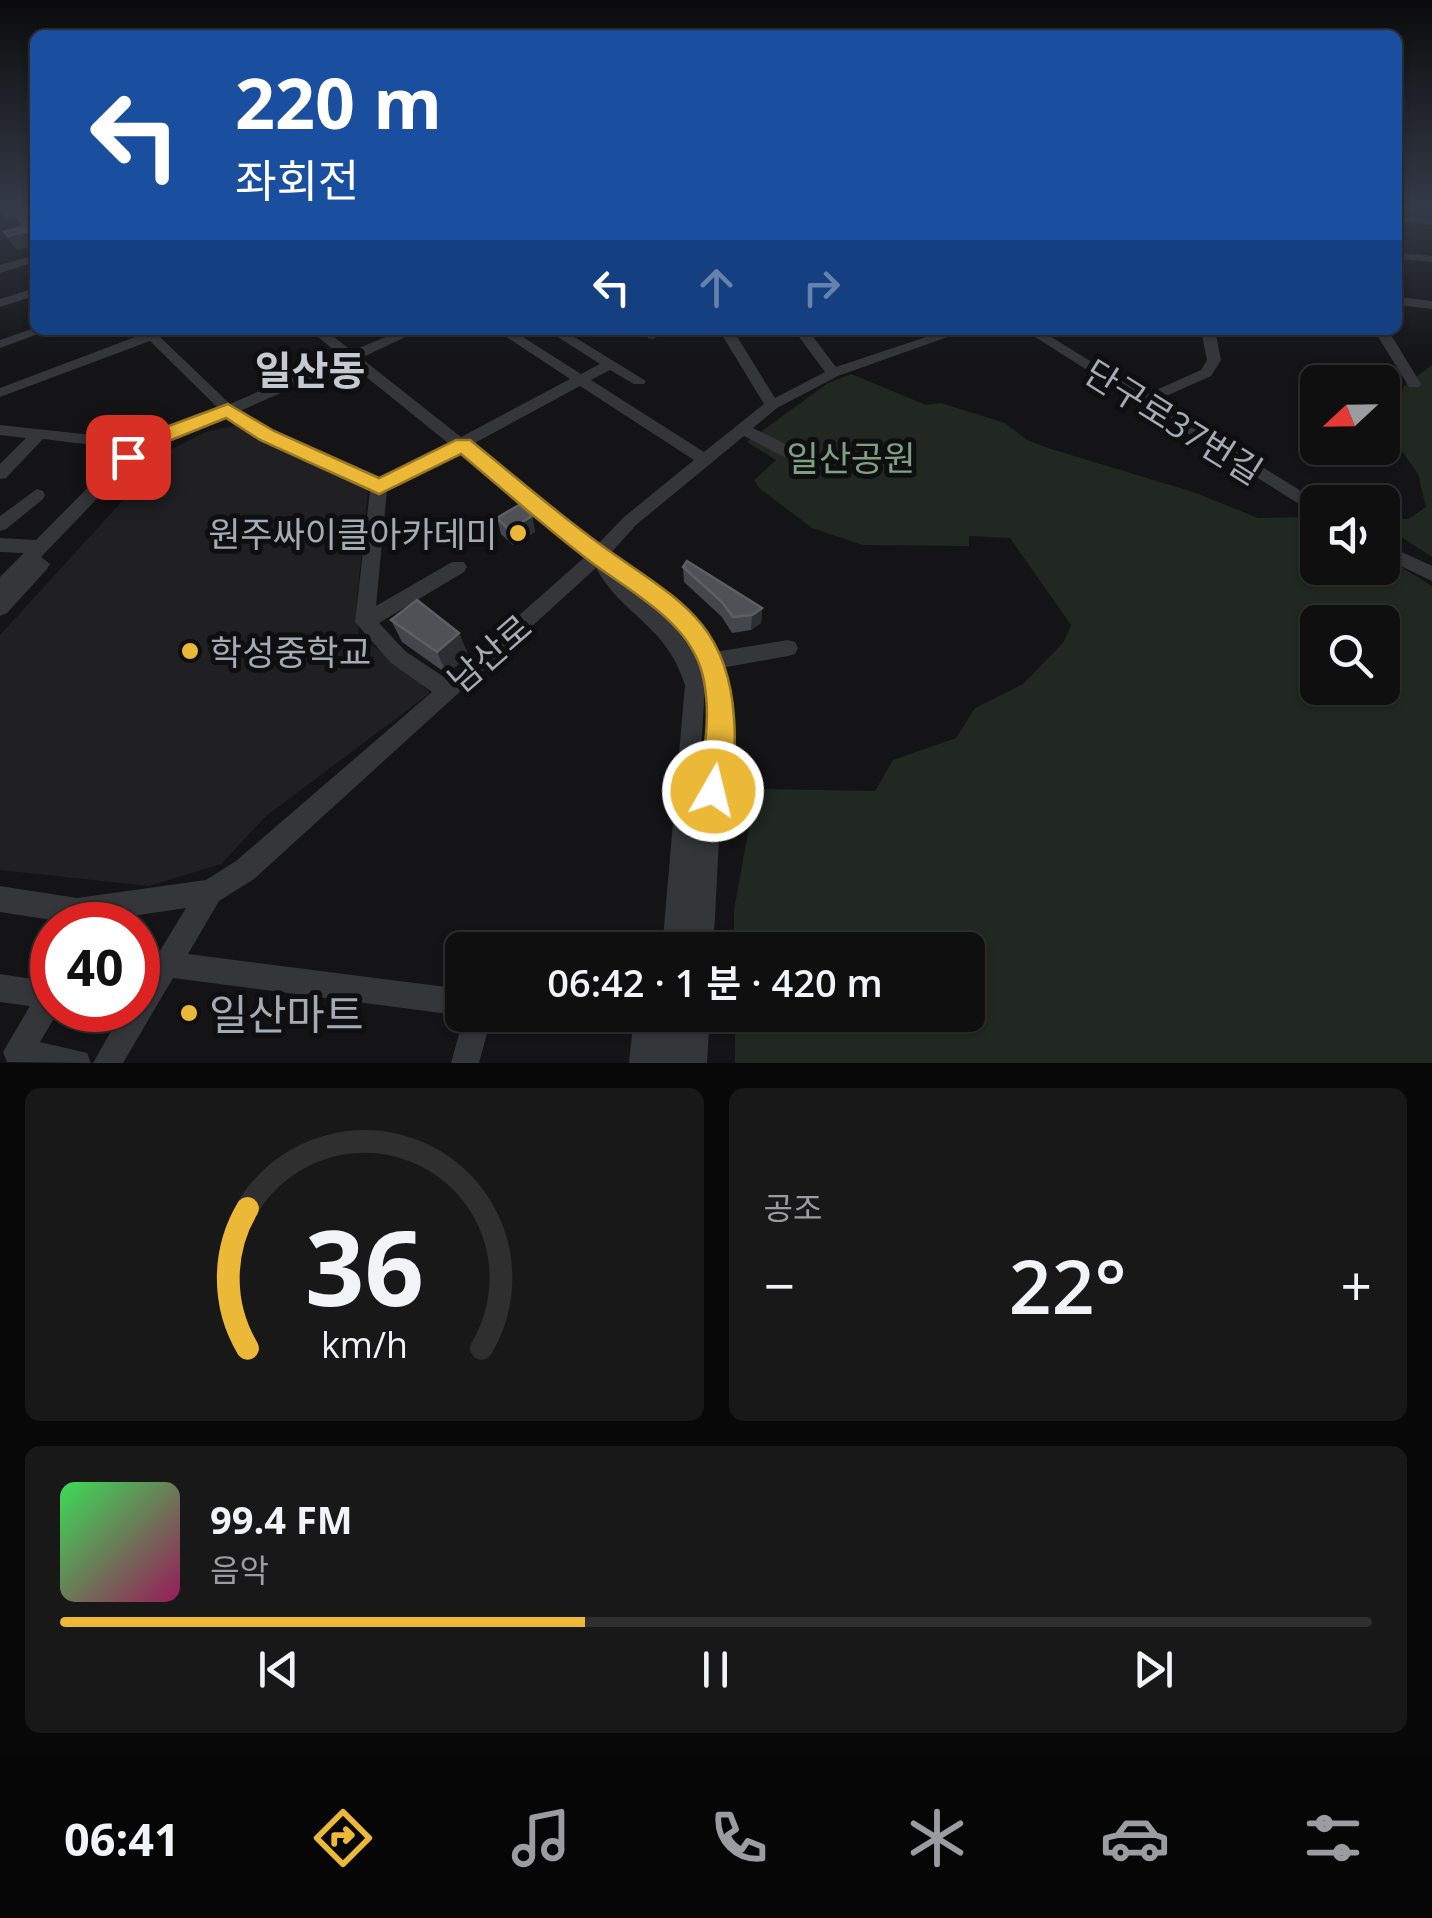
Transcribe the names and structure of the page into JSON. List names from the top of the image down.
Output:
{
  "streets": {
    "street": ["단구로37번길", "남산로"]
  },
  "districts": ["일산동"],
  "parks": ["일산공원"],
  "places": ["원주싸이클아카데미", "학성중학교", "일산마트"],
  "north": "left",
  "page": {
    "turn": ["220 m", "좌회전"],
    "limit": "40",
    "trip": "06:42 · 1 분 · 420 m",
    "tile": "공조",
    "heat": ["−", "22°", "+"],
    "song": ["99.4 FM", "음악"],
    "tabs": "06:41",
    "gauge": ["36", "km/h"]
  }
}
